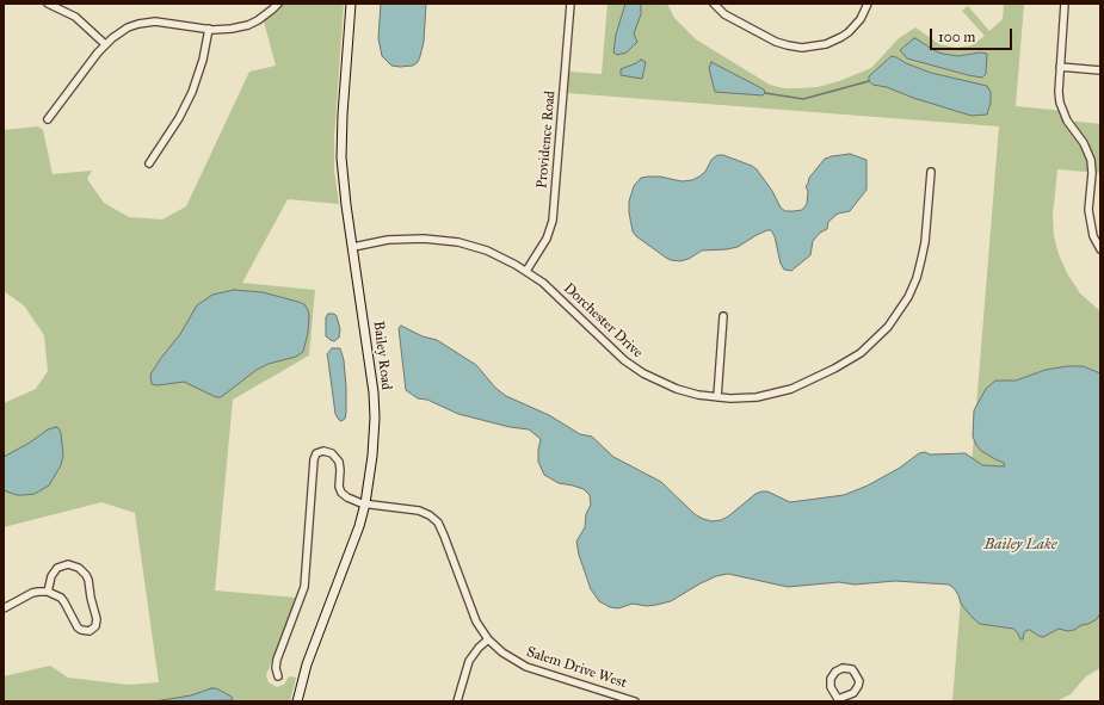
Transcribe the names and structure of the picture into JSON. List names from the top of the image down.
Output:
{
  "streets": {
    "main road": ["Bailey Road"],
    "street": ["Providence Road", "Dorchester Drive", "Salem Drive West"]
  },
  "crossings": [
    ["Providence Road", "Dorchester Drive"],
    ["Dorchester Drive", "Bailey Road"],
    ["Bailey Road", "Salem Drive West"]
  ],
  "water": ["Bailey Lake"],
  "scale_bar": "100 m"
}
